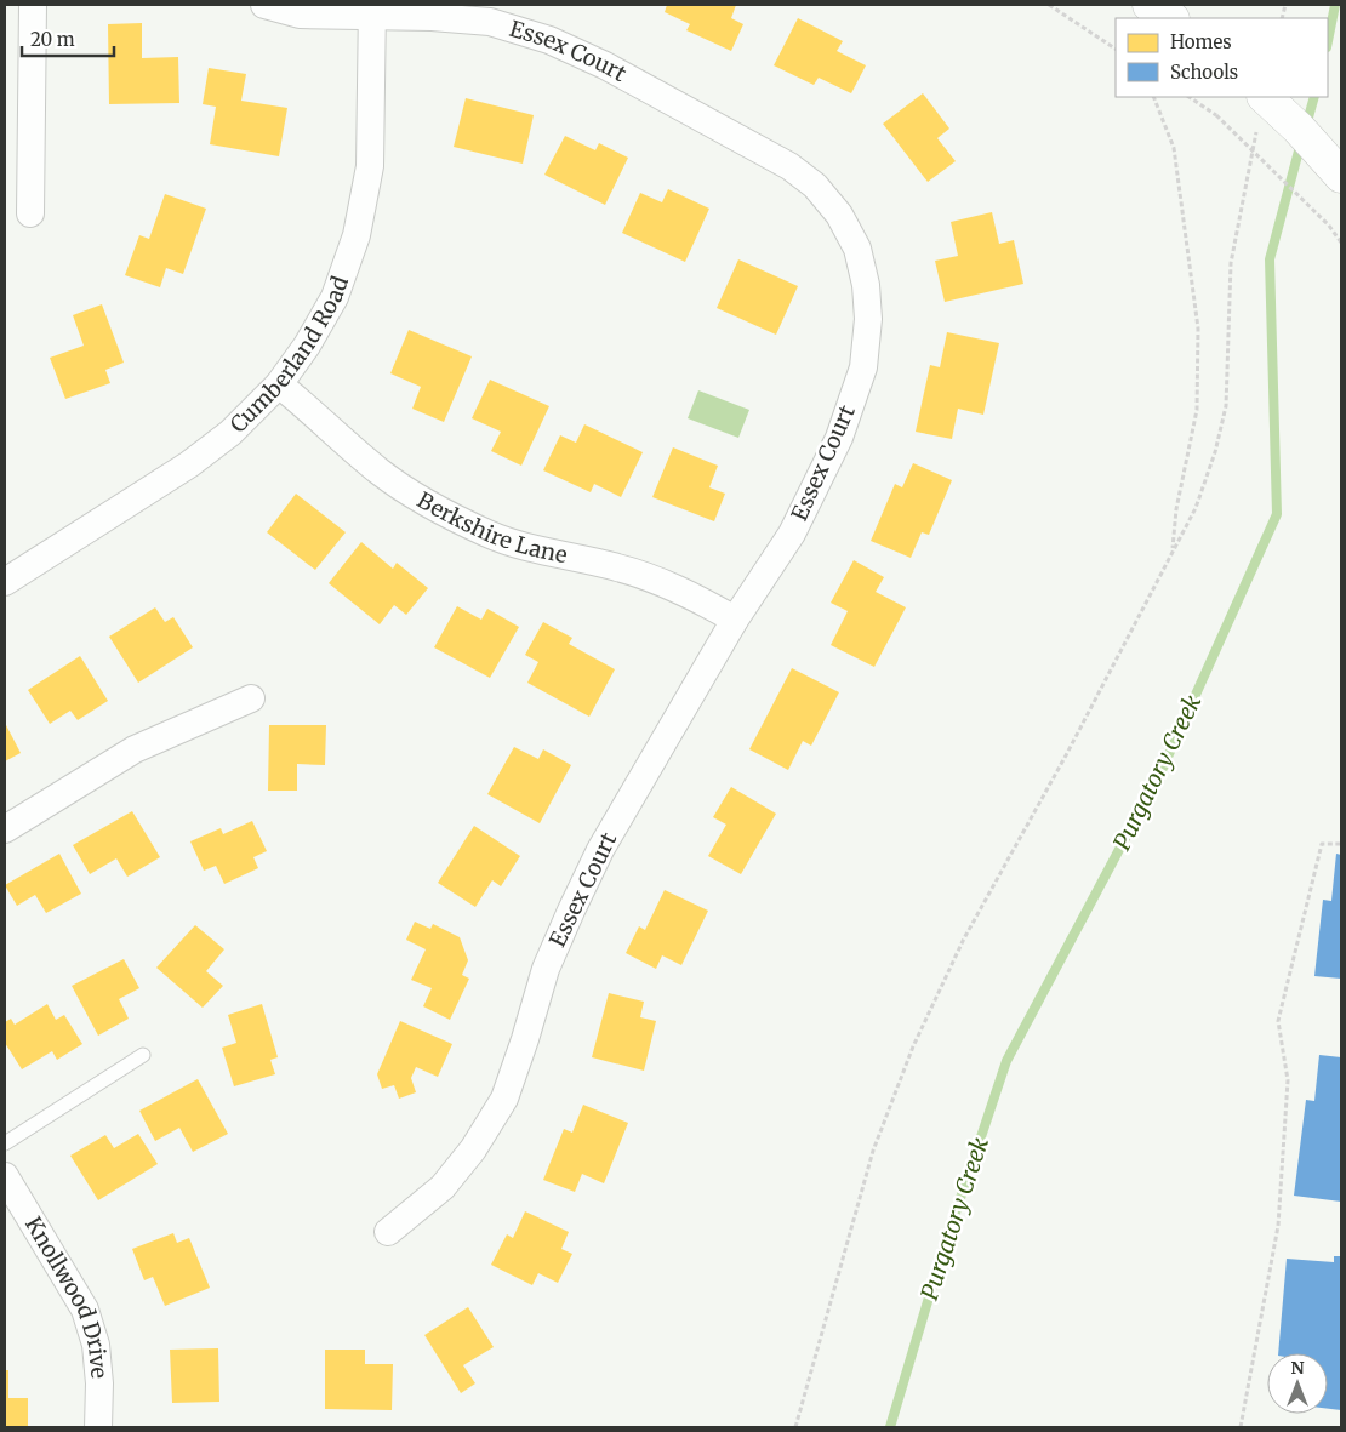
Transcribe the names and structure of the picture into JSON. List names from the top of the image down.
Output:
{
  "streets": {
    "street": [
      "Essex Court",
      "Cumberland Road",
      "Berkshire Lane",
      "Knollwood Drive"
    ]
  },
  "crossings": [
    ["Essex Court", "Cumberland Road"],
    ["Essex Court", "Berkshire Lane"],
    ["Cumberland Road", "Berkshire Lane"]
  ],
  "water": ["Purgatory Creek"],
  "legend": ["Homes", "Schools"],
  "scale_bar": "20 m",
  "north": "top"
}
